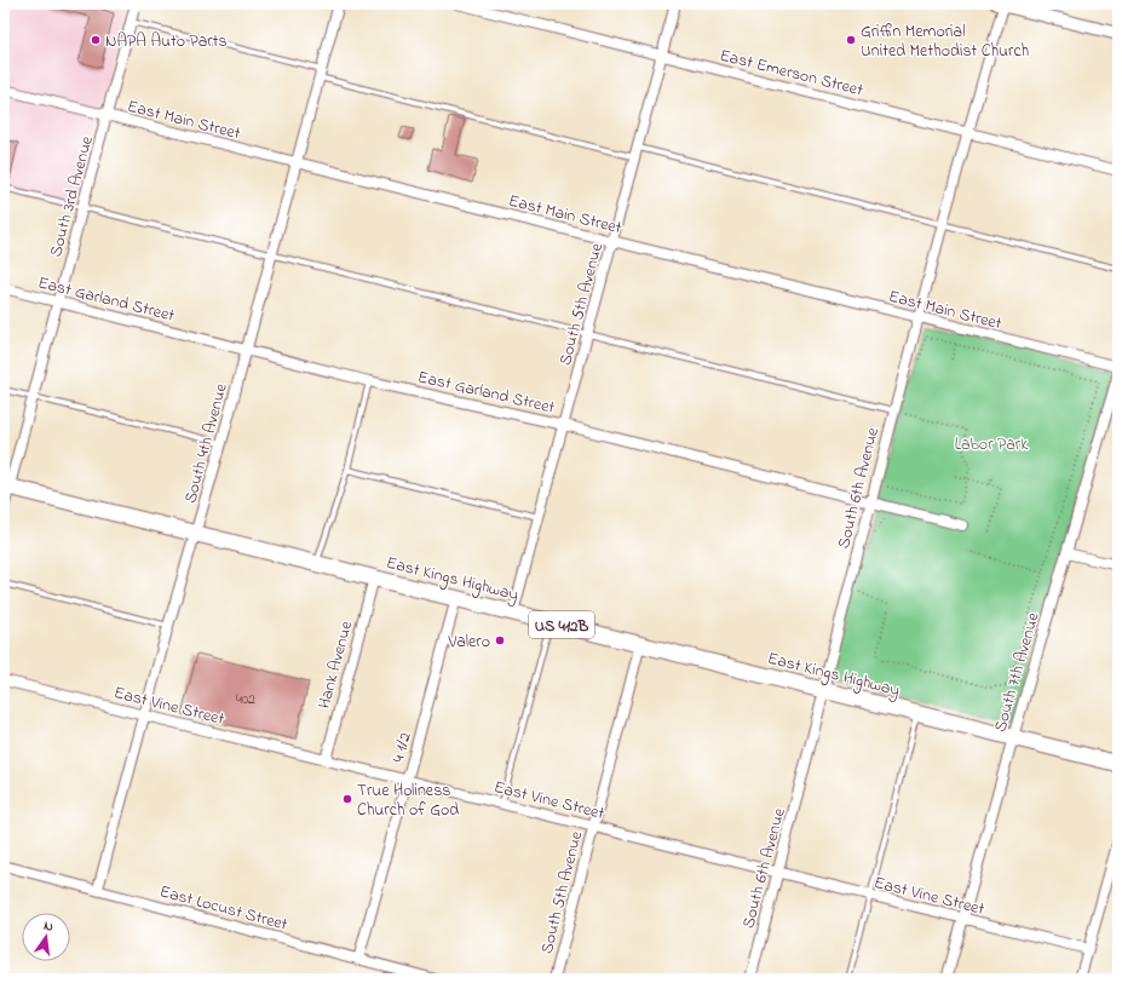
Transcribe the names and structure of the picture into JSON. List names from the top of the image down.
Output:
{
  "streets": {
    "main road": ["East Kings Highway", "US 412B"],
    "street": [
      "East Emerson Street",
      "East Main Street",
      "South 3rd Avenue",
      "East Garland Street",
      "South 5th Avenue",
      "South 4th Avenue",
      "South 6th Avenue",
      "Hank Avenue",
      "South 7th Avenue",
      "East Vine Street",
      "4 1/2",
      "East Locust Street"
    ]
  },
  "crossings": [
    ["East Emerson Street", "South 5th Avenue"],
    ["East Emerson Street", "South 6th Avenue"],
    ["East Main Street", "South 3rd Avenue"],
    ["East Main Street", "South 5th Avenue"],
    ["East Main Street", "South 4th Avenue"],
    ["East Main Street", "South 6th Avenue"],
    ["South 3rd Avenue", "East Garland Street"],
    ["South 3rd Avenue", "East Kings Highway"],
    ["East Garland Street", "South 5th Avenue"],
    ["East Garland Street", "South 4th Avenue"],
    ["East Garland Street", "South 6th Avenue"],
    ["South 5th Avenue", "East Kings Highway"],
    ["South 5th Avenue", "East Vine Street"],
    ["South 4th Avenue", "East Kings Highway"],
    ["South 4th Avenue", "East Vine Street"],
    ["South 4th Avenue", "East Locust Street"],
    ["South 6th Avenue", "East Kings Highway"],
    ["South 6th Avenue", "East Vine Street"],
    ["East Kings Highway", "Hank Avenue"],
    ["East Kings Highway", "South 7th Avenue"],
    ["East Kings Highway", "4 1/2"],
    ["Hank Avenue", "East Vine Street"],
    ["South 7th Avenue", "East Vine Street"],
    ["East Vine Street", "4 1/2"],
    ["4 1/2", "East Locust Street"]
  ],
  "parks": ["Labor Park"],
  "places": [
    "NAPA Auto Parts",
    "Griffin Memorial United Methodist Church",
    "Valero",
    "True Holiness Church of God"
  ],
  "house_numbers": ["402"],
  "north": "top"
}
